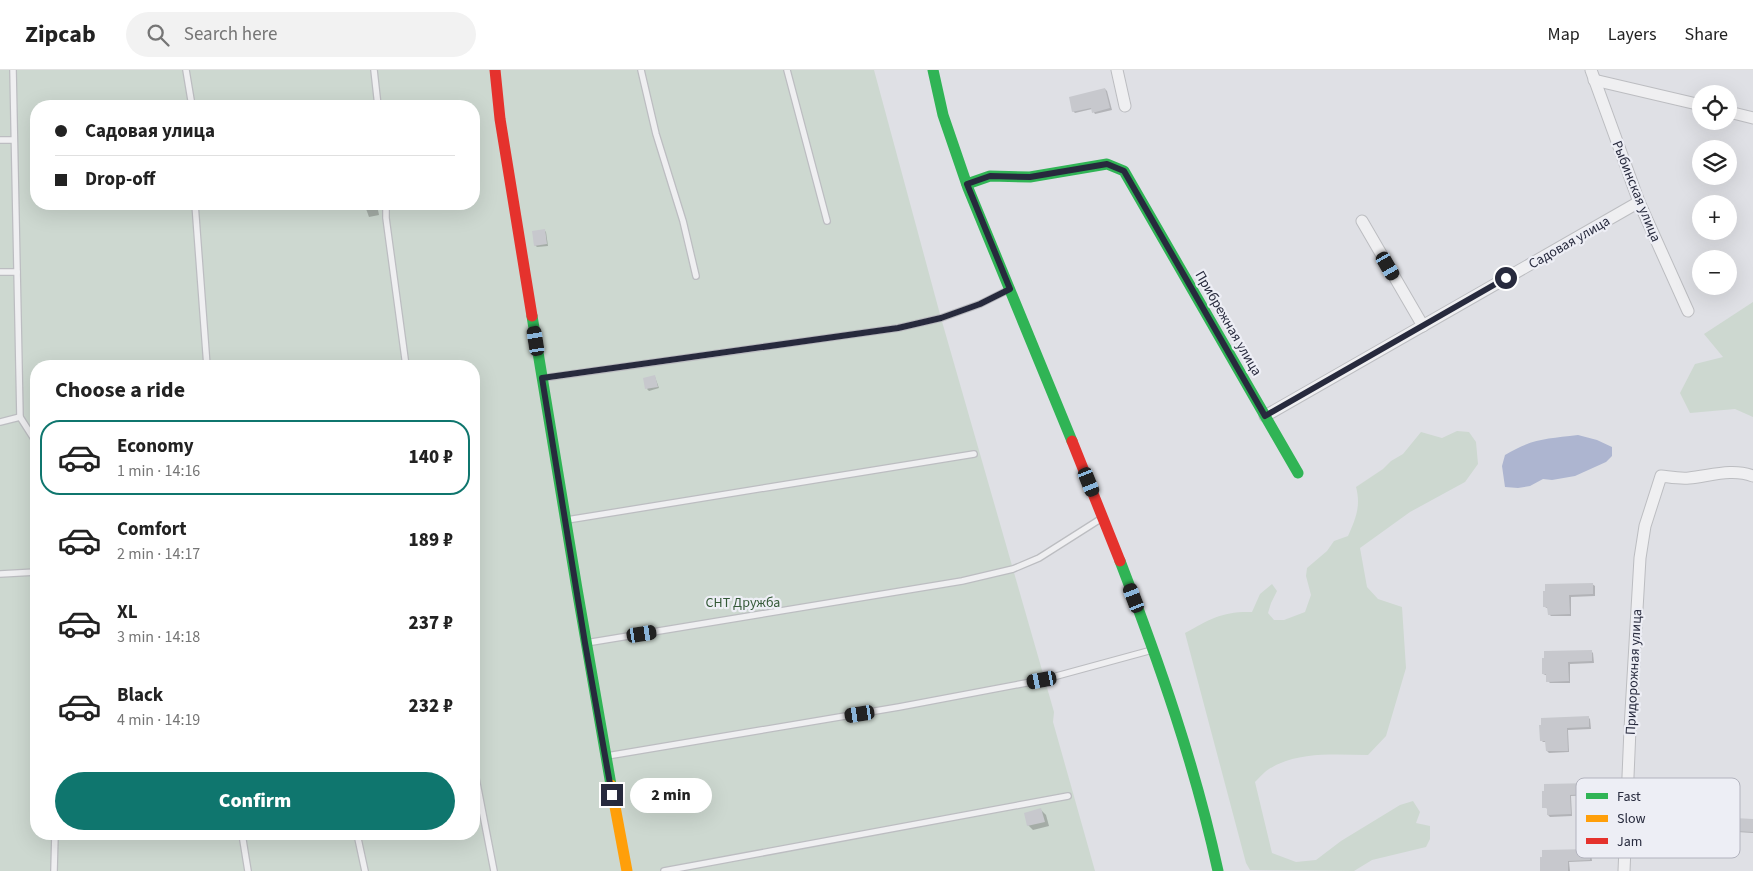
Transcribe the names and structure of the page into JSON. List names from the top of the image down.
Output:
{
  "streets": {
    "street": [
      "Рыбинская улица",
      "Садовая улица",
      "Прибрежная улица",
      "Придорожная улица"
    ]
  },
  "crossings": [
    ["Рыбинская улица", "Садовая улица"],
    ["Садовая улица", "Прибрежная улица"]
  ],
  "parks": ["СНТ Дружба"],
  "legend": ["Fast", "Slow", "Jam"],
  "page": {
    "header": "Zipcab",
    "search": "Search here",
    "nav": ["Map", "Layers", "Share"],
    "map_buttons": ["+", "−"],
    "banner": ["Садовая улица", "Drop-off"],
    "heading": "Choose a ride",
    "list": [
      {
        "name": "Economy",
        "note": "1 min · 14:16",
        "value": "140 ₽"
      },
      {
        "name": "Comfort",
        "note": "2 min · 14:17",
        "value": "189 ₽"
      },
      {
        "name": "XL",
        "note": "3 min · 14:18",
        "value": "237 ₽"
      },
      {
        "name": "Black",
        "note": "4 min · 14:19",
        "value": "232 ₽"
      }
    ],
    "buttons": "Confirm",
    "bubble": "2 min"
  }
}
